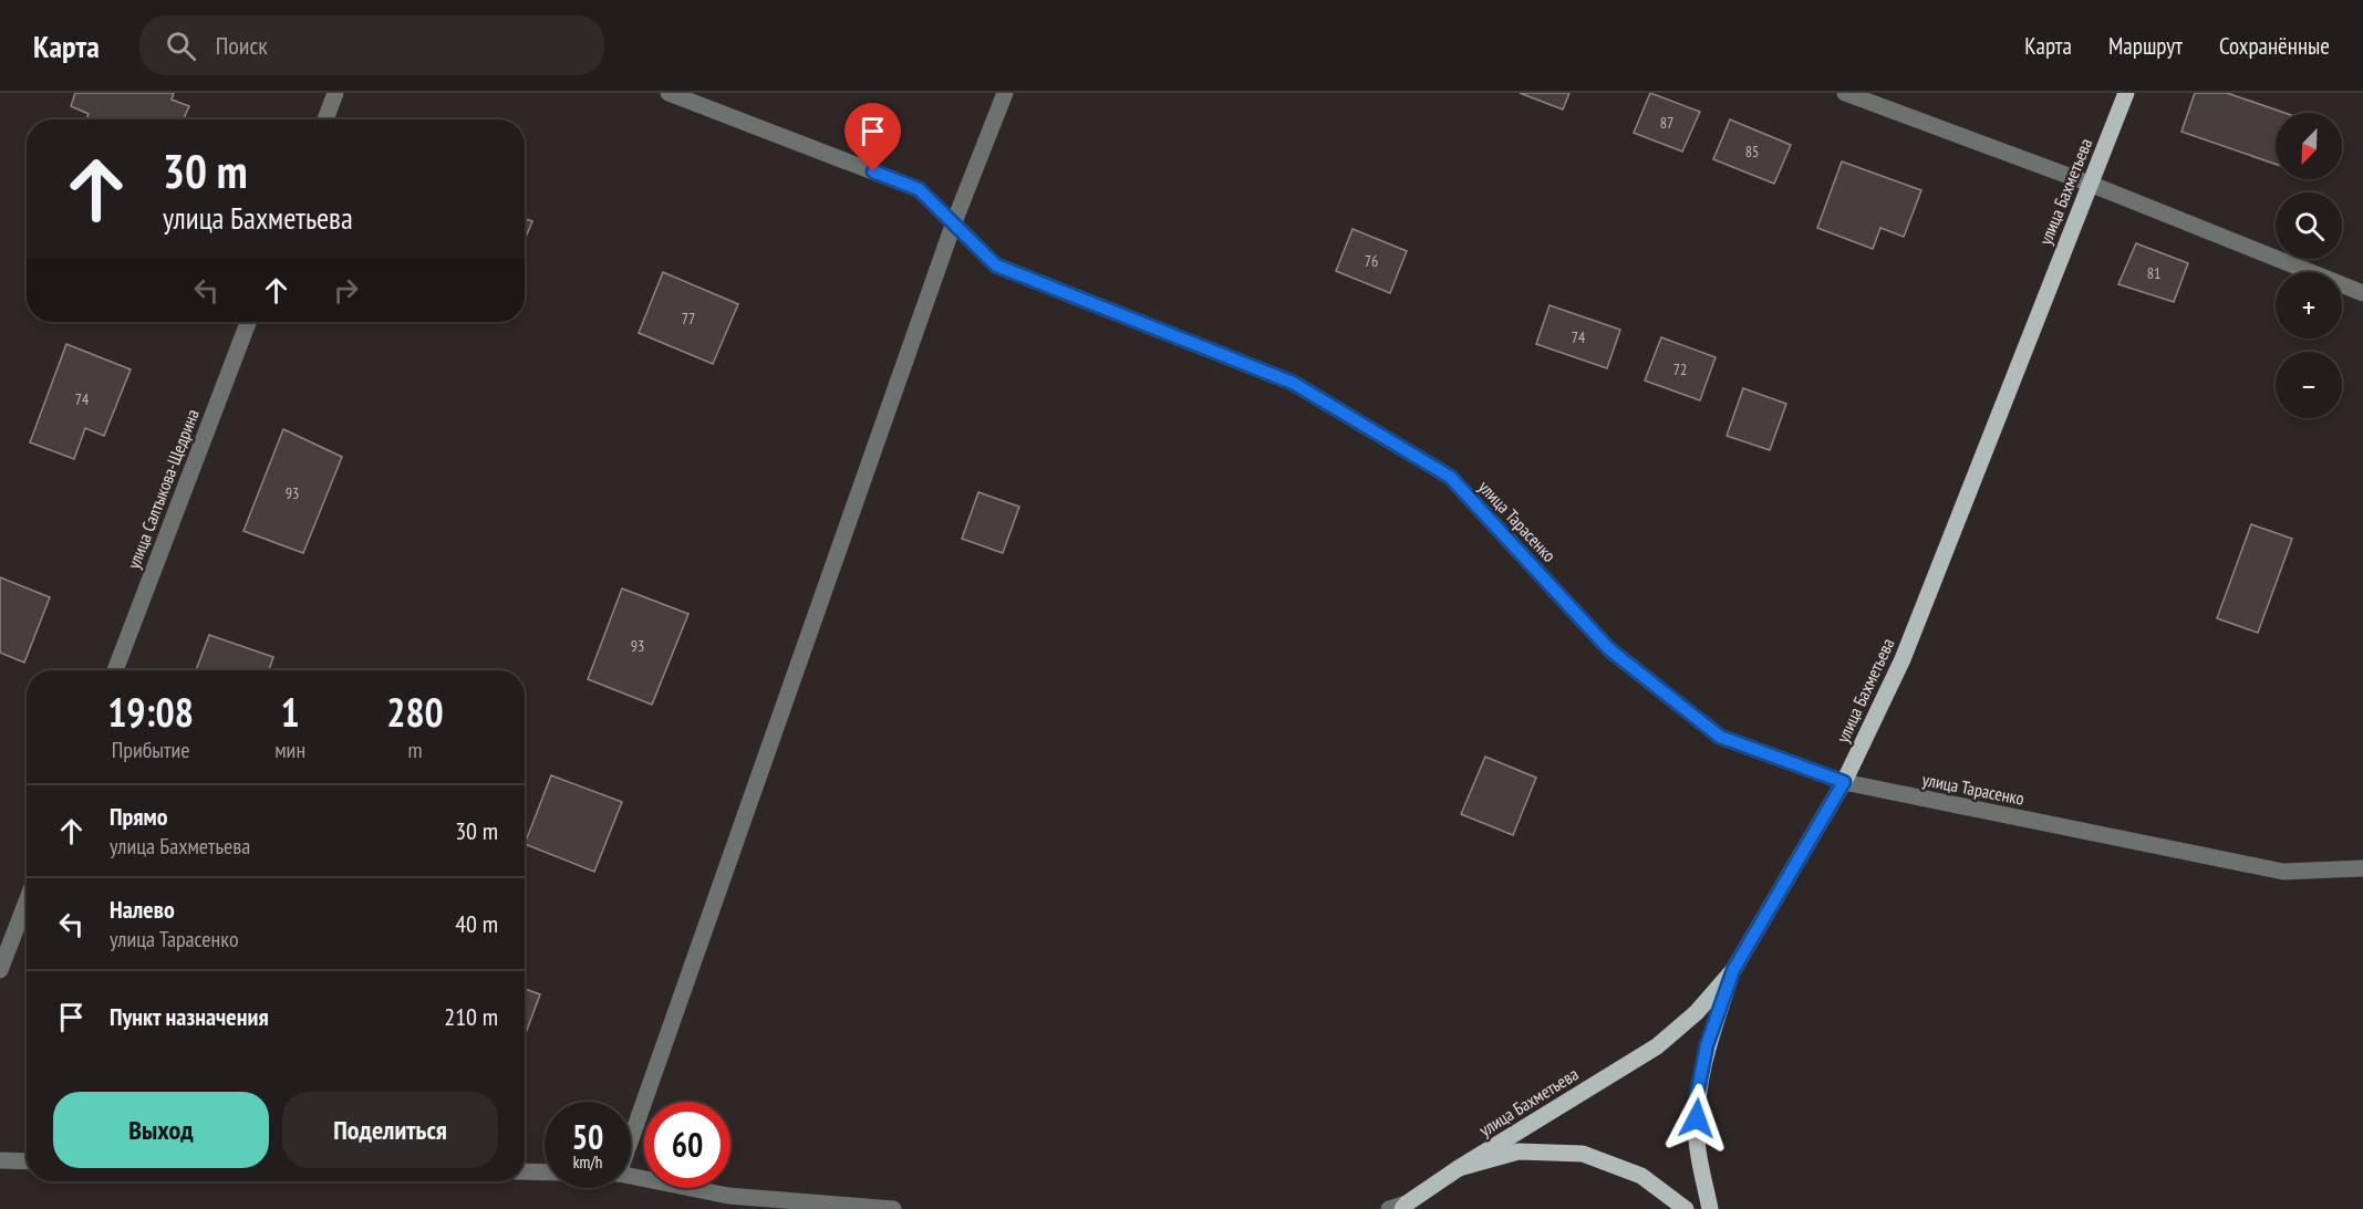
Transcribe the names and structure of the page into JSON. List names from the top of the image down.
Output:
{
  "streets": {
    "main road": ["улица Бахметьева"],
    "street": ["улица Салтыкова-Щедрина", "улица Тарасенко"]
  },
  "crossings": [
    ["улица Бахметьева", "улица Тарасенко"]
  ],
  "house_numbers": [
    "87",
    "85",
    "76",
    "81",
    "77",
    "74",
    "72",
    "74",
    "93",
    "93"
  ],
  "north": "bottom left",
  "page": {
    "header": "Карта",
    "search": "Поиск",
    "nav": ["Карта", "Маршрут", "Сохранённые"],
    "map_buttons": ["+", "−"],
    "turn": ["30 m", "улица Бахметьева"],
    "eta": [
      "19:08",
      "Прибытие",
      "1",
      "мин",
      "280",
      "m"
    ],
    "list": [
      {
        "name": "Прямо",
        "note": "улица Бахметьева",
        "value": "30 m"
      },
      {
        "name": "Налево",
        "note": "улица Тарасенко",
        "value": "40 m"
      },
      {
        "name": "Пункт назначения",
        "value": "210 m"
      }
    ],
    "buttons": ["Выход", "Поделиться"],
    "speed": "50 km/h",
    "limit": "60"
  }
}
